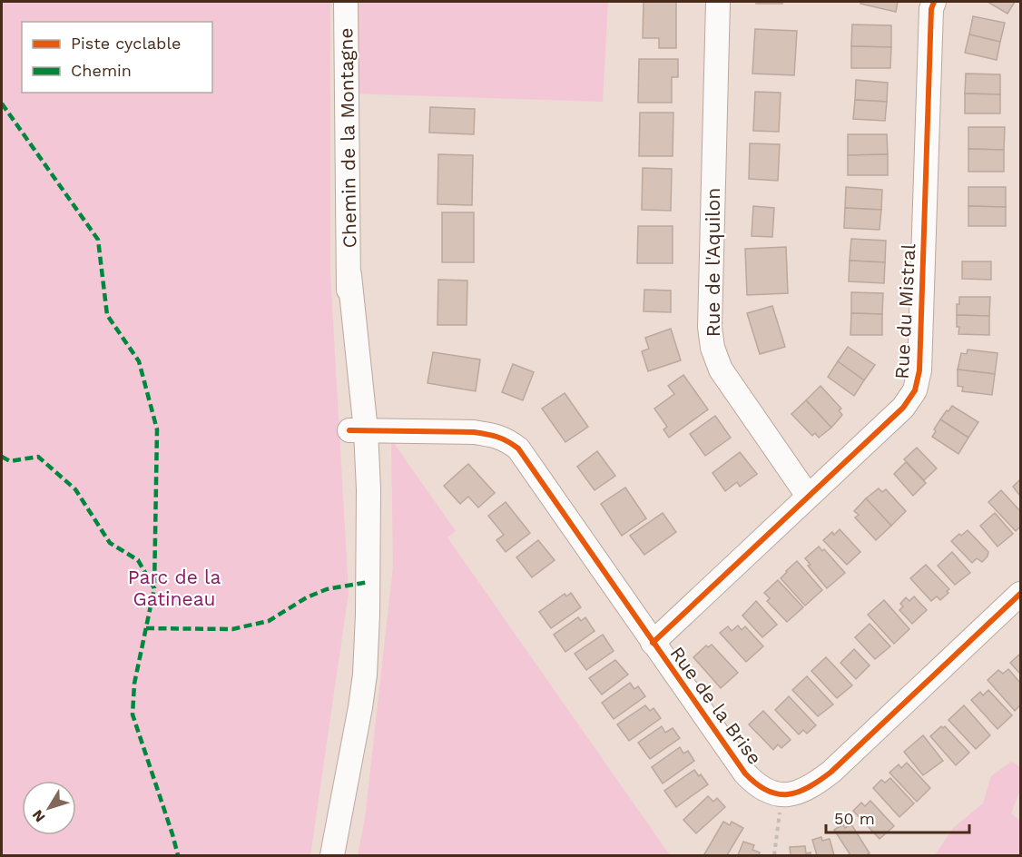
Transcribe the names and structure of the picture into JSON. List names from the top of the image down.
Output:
{
  "streets": {
    "street": [
      "Chemin de la Montagne",
      "Rue de l'Aquilon",
      "Rue du Mistral",
      "Rue de la Brise"
    ]
  },
  "crossings": [
    ["Chemin de la Montagne", "Rue de la Brise"],
    ["Rue de l'Aquilon", "Rue du Mistral"],
    ["Rue du Mistral", "Rue de la Brise"]
  ],
  "parks": ["Parc de la Gatineau"],
  "legend": ["Piste cyclable", "Chemin"],
  "scale_bar": "50 m",
  "north": "bottom left"
}
